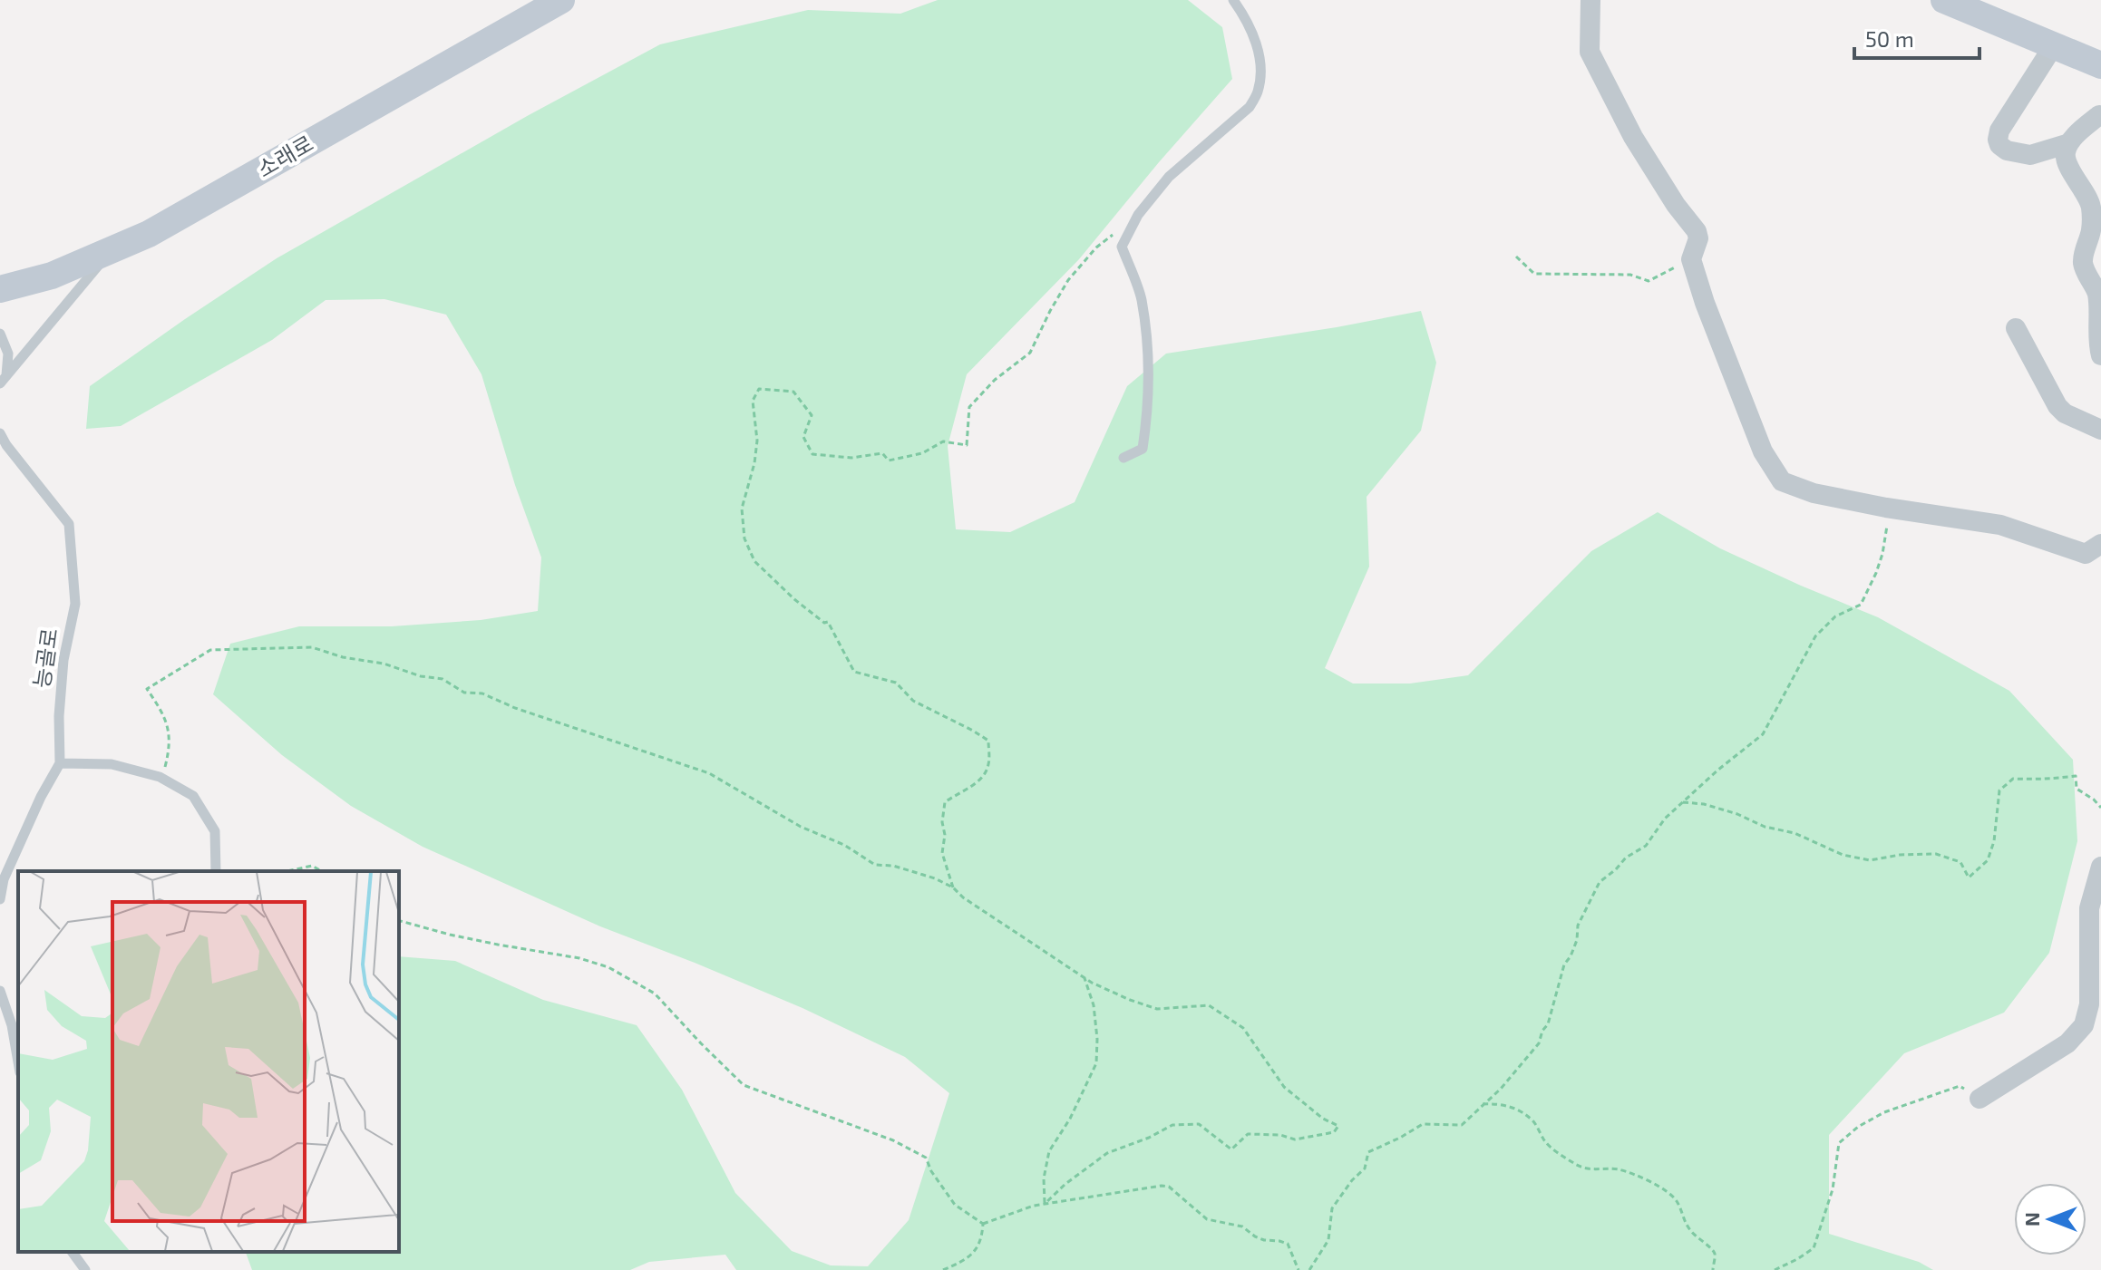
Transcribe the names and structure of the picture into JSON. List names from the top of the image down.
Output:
{
  "streets": {
    "main road": ["소래로"],
    "lane": ["능골로"]
  },
  "scale_bar": "50 m",
  "north": "left"
}
